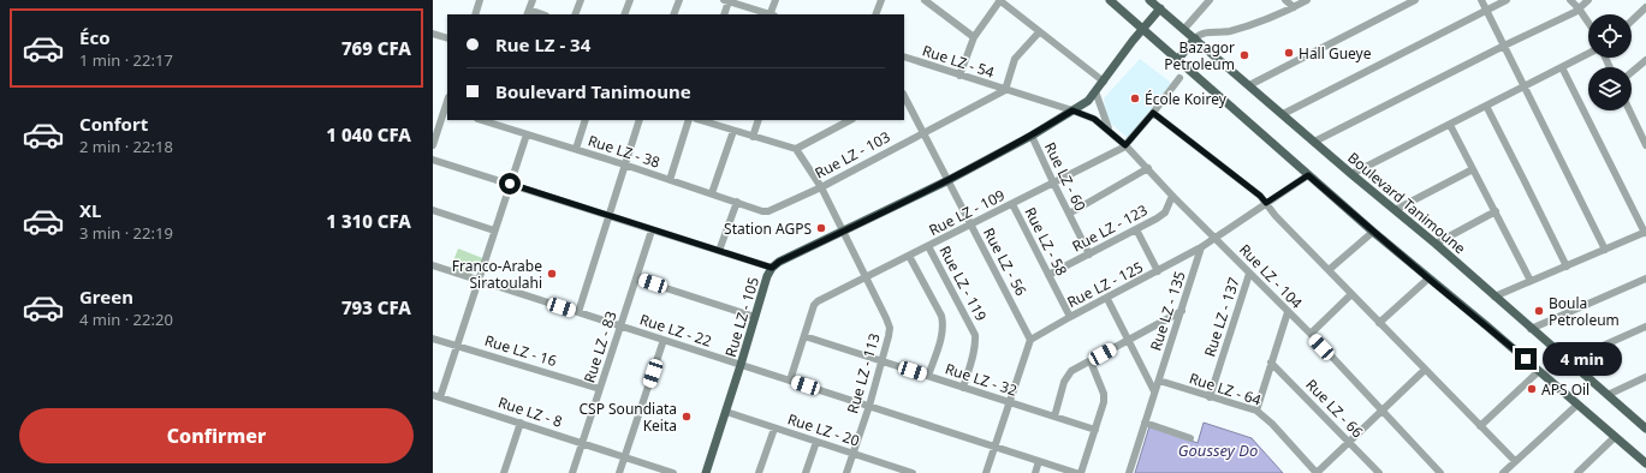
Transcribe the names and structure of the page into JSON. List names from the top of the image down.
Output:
{
  "streets": {
    "main road": ["Boulevard Tanimoune", "Rue LZ - 105"],
    "street": [
      "Rue LZ - 54",
      "Rue LZ - 38",
      "Rue LZ - 103",
      "Rue LZ - 60",
      "Rue LZ - 109",
      "Rue LZ - 123",
      "Rue LZ - 58",
      "Rue LZ - 56",
      "Rue LZ - 104",
      "Rue LZ - 119",
      "Rue LZ - 125",
      "Rue LZ - 135",
      "Rue LZ - 137",
      "Rue LZ - 22",
      "Rue LZ - 83",
      "Rue LZ - 16",
      "Rue LZ - 113",
      "Rue LZ - 32",
      "Rue LZ - 64",
      "Rue LZ - 66",
      "Rue LZ - 8",
      "Rue LZ - 20"
    ]
  },
  "crossings": [
    ["Rue LZ - 54", "Rue LZ - 103"],
    ["Rue LZ - 54", "Rue LZ - 104"],
    ["Rue LZ - 54", "Rue LZ - 105"],
    ["Rue LZ - 38", "Rue LZ - 103"],
    ["Rue LZ - 103", "Rue LZ - 56"],
    ["Rue LZ - 103", "Rue LZ - 113"],
    ["Rue LZ - 60", "Rue LZ - 109"],
    ["Rue LZ - 60", "Rue LZ - 123"],
    ["Rue LZ - 60", "Rue LZ - 105"],
    ["Boulevard Tanimoune", "Rue LZ - 105"],
    ["Rue LZ - 109", "Rue LZ - 58"],
    ["Rue LZ - 109", "Rue LZ - 56"],
    ["Rue LZ - 109", "Rue LZ - 104"],
    ["Rue LZ - 109", "Rue LZ - 119"],
    ["Rue LZ - 109", "Rue LZ - 22"],
    ["Rue LZ - 109", "Rue LZ - 113"],
    ["Rue LZ - 109", "Rue LZ - 32"],
    ["Rue LZ - 123", "Rue LZ - 58"],
    ["Rue LZ - 123", "Rue LZ - 104"],
    ["Rue LZ - 58", "Rue LZ - 125"],
    ["Rue LZ - 56", "Rue LZ - 125"],
    ["Rue LZ - 56", "Rue LZ - 105"],
    ["Rue LZ - 104", "Rue LZ - 125"],
    ["Rue LZ - 104", "Rue LZ - 105"],
    ["Rue LZ - 104", "Rue LZ - 137"],
    ["Rue LZ - 119", "Rue LZ - 32"],
    ["Rue LZ - 125", "Rue LZ - 135"],
    ["Rue LZ - 135", "Rue LZ - 64"],
    ["Rue LZ - 105", "Rue LZ - 22"],
    ["Rue LZ - 105", "Rue LZ - 113"],
    ["Rue LZ - 105", "Rue LZ - 20"],
    ["Rue LZ - 137", "Rue LZ - 64"],
    ["Rue LZ - 22", "Rue LZ - 83"],
    ["Rue LZ - 22", "Rue LZ - 113"],
    ["Rue LZ - 83", "Rue LZ - 16"],
    ["Rue LZ - 83", "Rue LZ - 8"],
    ["Rue LZ - 113", "Rue LZ - 32"],
    ["Rue LZ - 113", "Rue LZ - 20"]
  ],
  "water": ["Goussey Do"],
  "places": [
    "Hall Gueye",
    "Bazagor Petroleum",
    "École Koirey",
    "Station AGPS",
    "Franco-Arabe Siratoulahi",
    "Boula Petroleum",
    "APS Oil",
    "CSP Soundiata Keita"
  ],
  "page": {
    "list": [
      {
        "name": "Éco",
        "note": "1 min · 22:17",
        "value": "769 CFA"
      },
      {
        "name": "Confort",
        "note": "2 min · 22:18",
        "value": "1 040 CFA"
      },
      {
        "name": "XL",
        "note": "3 min · 22:19",
        "value": "1 310 CFA"
      },
      {
        "name": "Green",
        "note": "4 min · 22:20",
        "value": "793 CFA"
      }
    ],
    "banner": ["Rue LZ - 34", "Boulevard Tanimoune"],
    "bubble": "4 min",
    "buttons": "Confirmer"
  }
}
